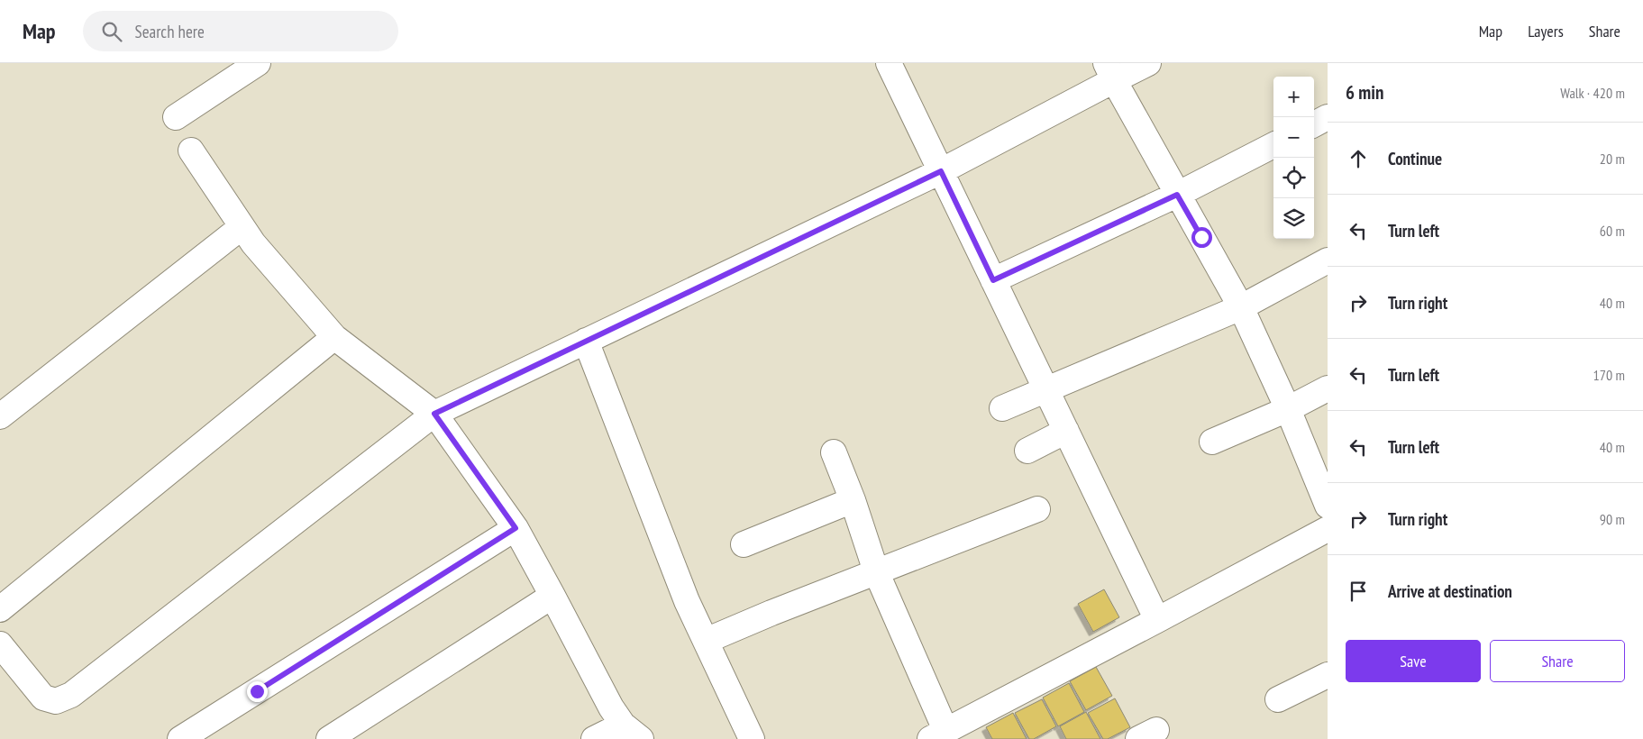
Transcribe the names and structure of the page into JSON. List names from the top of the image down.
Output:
{
  "page": {
    "header": "Map",
    "search": "Search here",
    "nav": ["Map", "Layers", "Share"],
    "heading": ["6 min", "Walk · 420 m"],
    "map_buttons": ["+", "−"],
    "list": [
      ["Continue", "20 m"],
      ["Turn left", "60 m"],
      ["Turn right", "40 m"],
      ["Turn left", "170 m"],
      ["Turn left", "40 m"],
      ["Turn right", "90 m"],
      "Arrive at destination"
    ],
    "buttons": ["Save", "Share"]
  }
}
